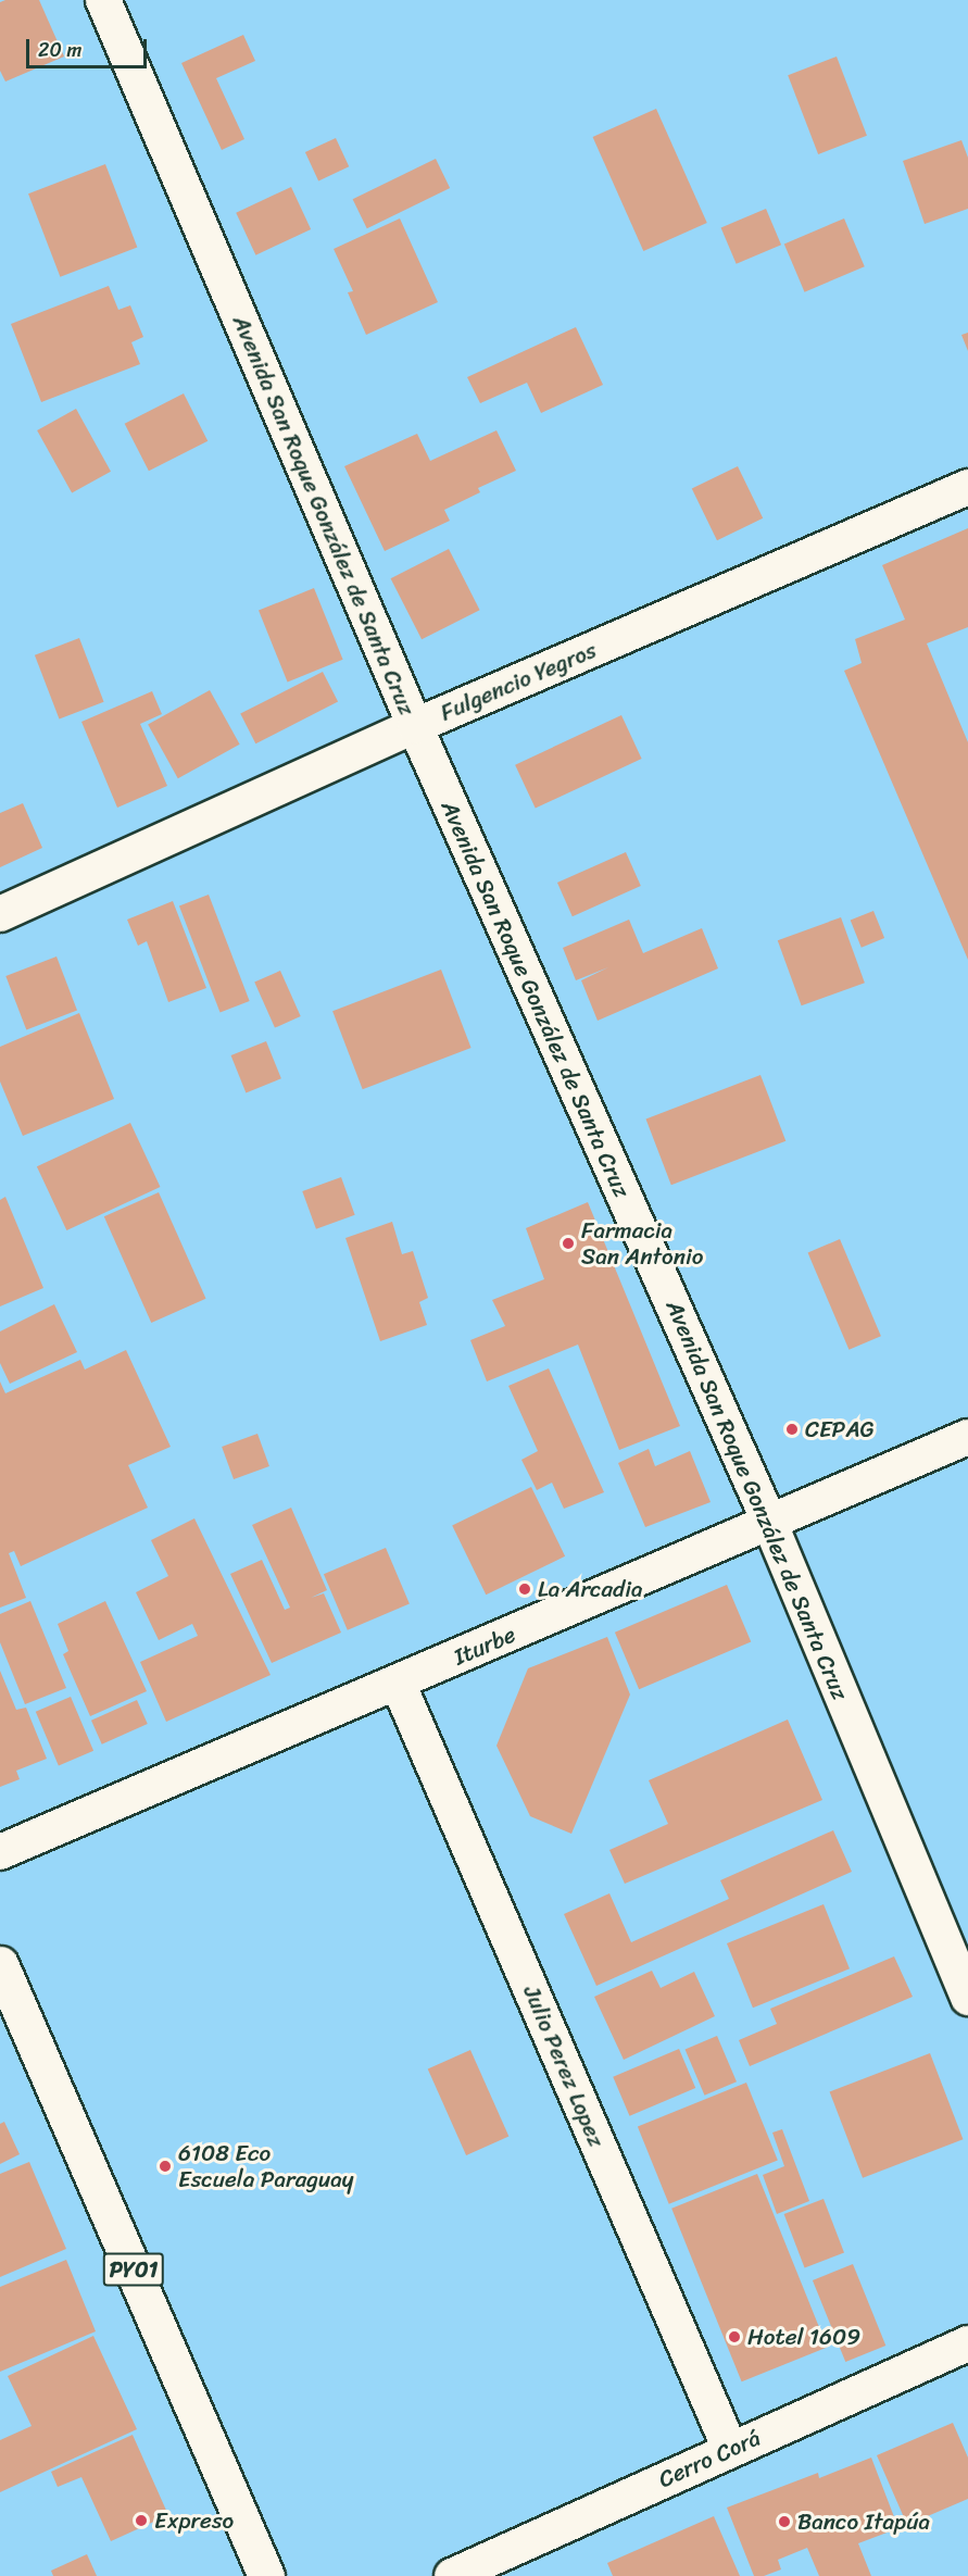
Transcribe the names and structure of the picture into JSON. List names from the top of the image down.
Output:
{
  "streets": {
    "highway": ["PY01"],
    "street": [
      "Avenida San Roque González de Santa Cruz",
      "Fulgencio Yegros",
      "Iturbe",
      "Julio Perez Lopez",
      "Cerro Corá"
    ]
  },
  "crossings": [
    ["Avenida San Roque González de Santa Cruz", "Fulgencio Yegros"],
    ["Avenida San Roque González de Santa Cruz", "Iturbe"],
    ["Iturbe", "Julio Perez Lopez"],
    ["Julio Perez Lopez", "Cerro Corá"]
  ],
  "places": [
    "Farmacia San Antonio",
    "CEPAG",
    "La Arcadia",
    "6108 Eco Escuela Paraguay",
    "Hotel 1609",
    "Expreso",
    "Banco Itapúa"
  ],
  "scale_bar": "20 m"
}
